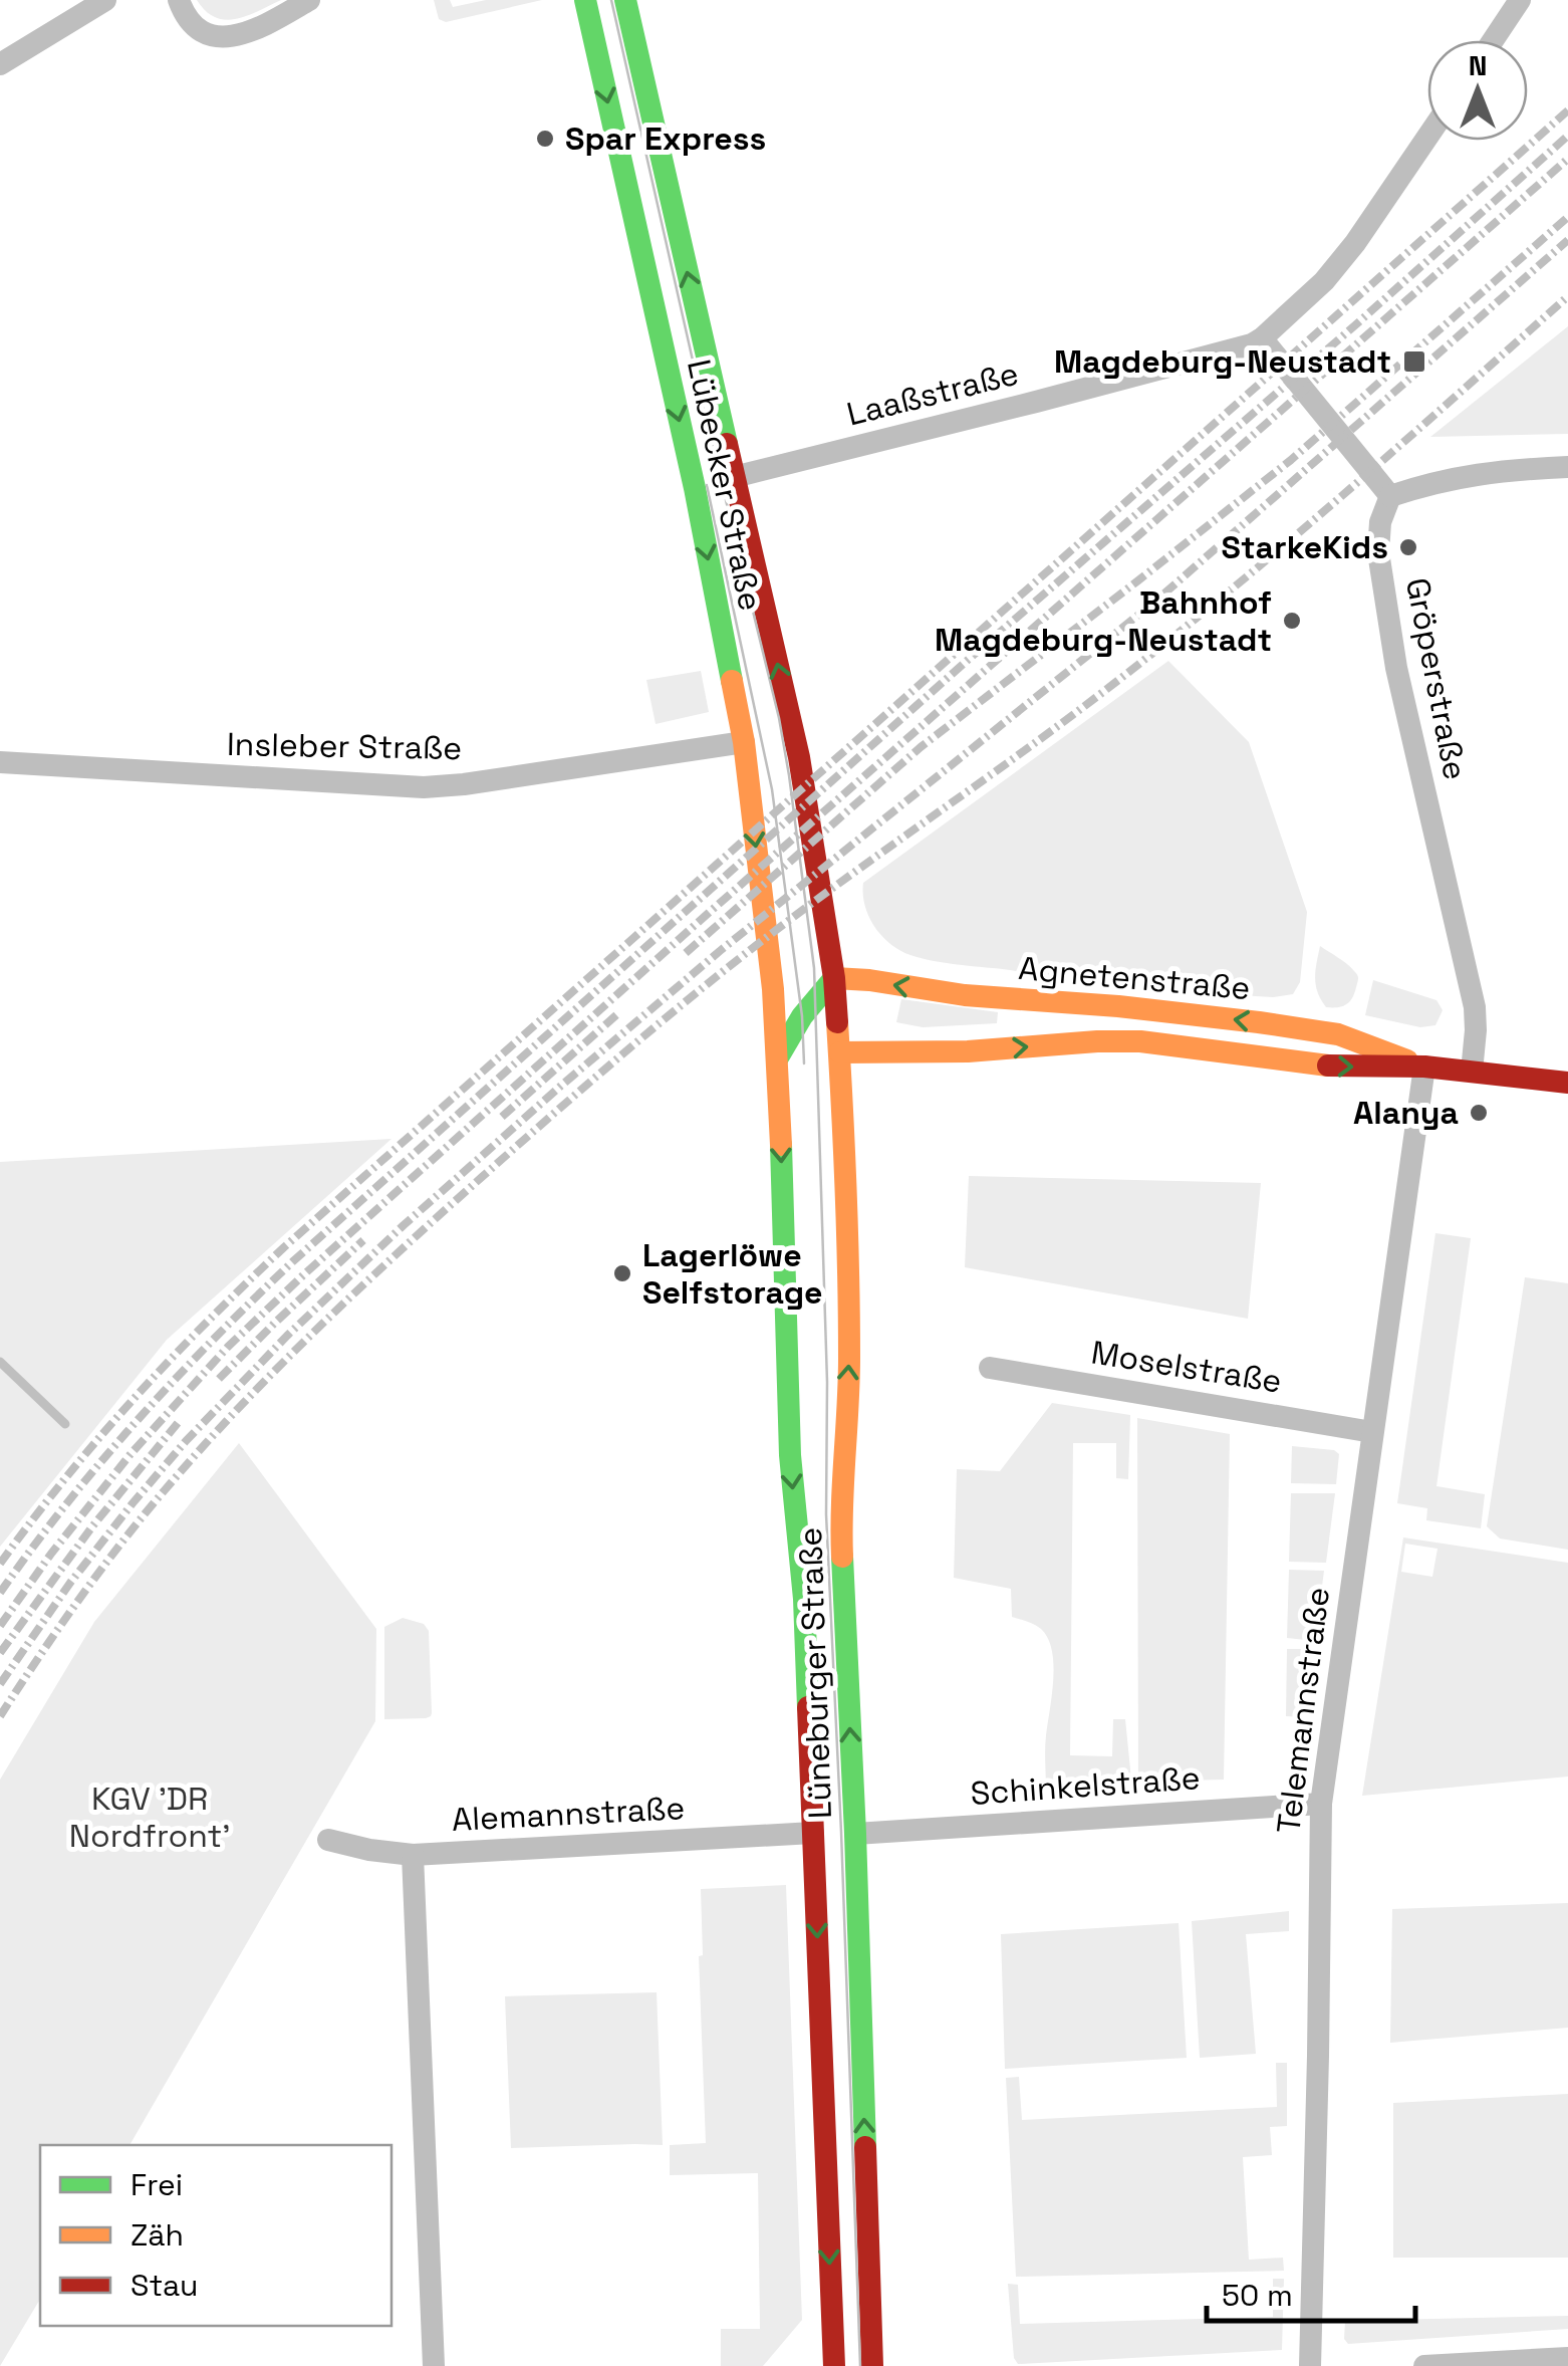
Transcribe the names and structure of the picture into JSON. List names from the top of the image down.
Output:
{
  "streets": {
    "main road": ["Lübecker Straße", "Agnetenstraße", "Lüneburger Straße"],
    "street": [
      "Laaßstraße",
      "Gröperstraße",
      "Insleber Straße",
      "Moselstraße",
      "Telemannstraße",
      "Schinkelstraße",
      "Alemannstraße"
    ]
  },
  "crossings": [
    ["Laaßstraße", "Lübecker Straße"],
    ["Lübecker Straße", "Insleber Straße"],
    ["Lübecker Straße", "Agnetenstraße"],
    ["Lübecker Straße", "Lüneburger Straße"],
    ["Gröperstraße", "Agnetenstraße"],
    ["Agnetenstraße", "Lüneburger Straße"],
    ["Agnetenstraße", "Telemannstraße"],
    ["Moselstraße", "Telemannstraße"],
    ["Lüneburger Straße", "Schinkelstraße"],
    ["Lüneburger Straße", "Alemannstraße"],
    ["Telemannstraße", "Schinkelstraße"]
  ],
  "parks": ["KGV 'DR Nordfront'"],
  "places": {
    "other": [
      "Spar Express",
      "StarkeKids",
      "Bahnhof Magdeburg-Neustadt",
      "Alanya",
      "Lagerlöwe Selfstorage"
    ],
    "transit": ["Magdeburg-Neustadt"]
  },
  "legend": ["Frei", "Zäh", "Stau"],
  "scale_bar": "50 m",
  "north": "top"
}
